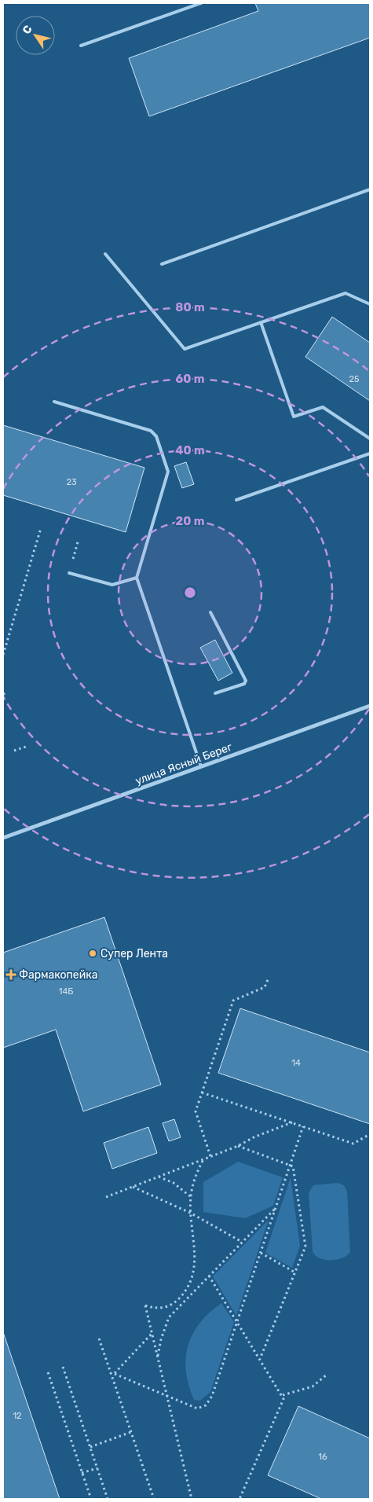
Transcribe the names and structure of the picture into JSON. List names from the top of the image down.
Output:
{
  "streets": {
    "street": ["улица Ясный Берег"]
  },
  "places": {
    "other": ["Супер Лента"],
    "health": ["Фармакопейка"]
  },
  "house_numbers": [
    "25",
    "23",
    "14Б",
    "14",
    "12",
    "16"
  ],
  "north": "top left",
  "rings": [
    "80 m",
    "60 m",
    "40 m",
    "20 m"
  ]
}
